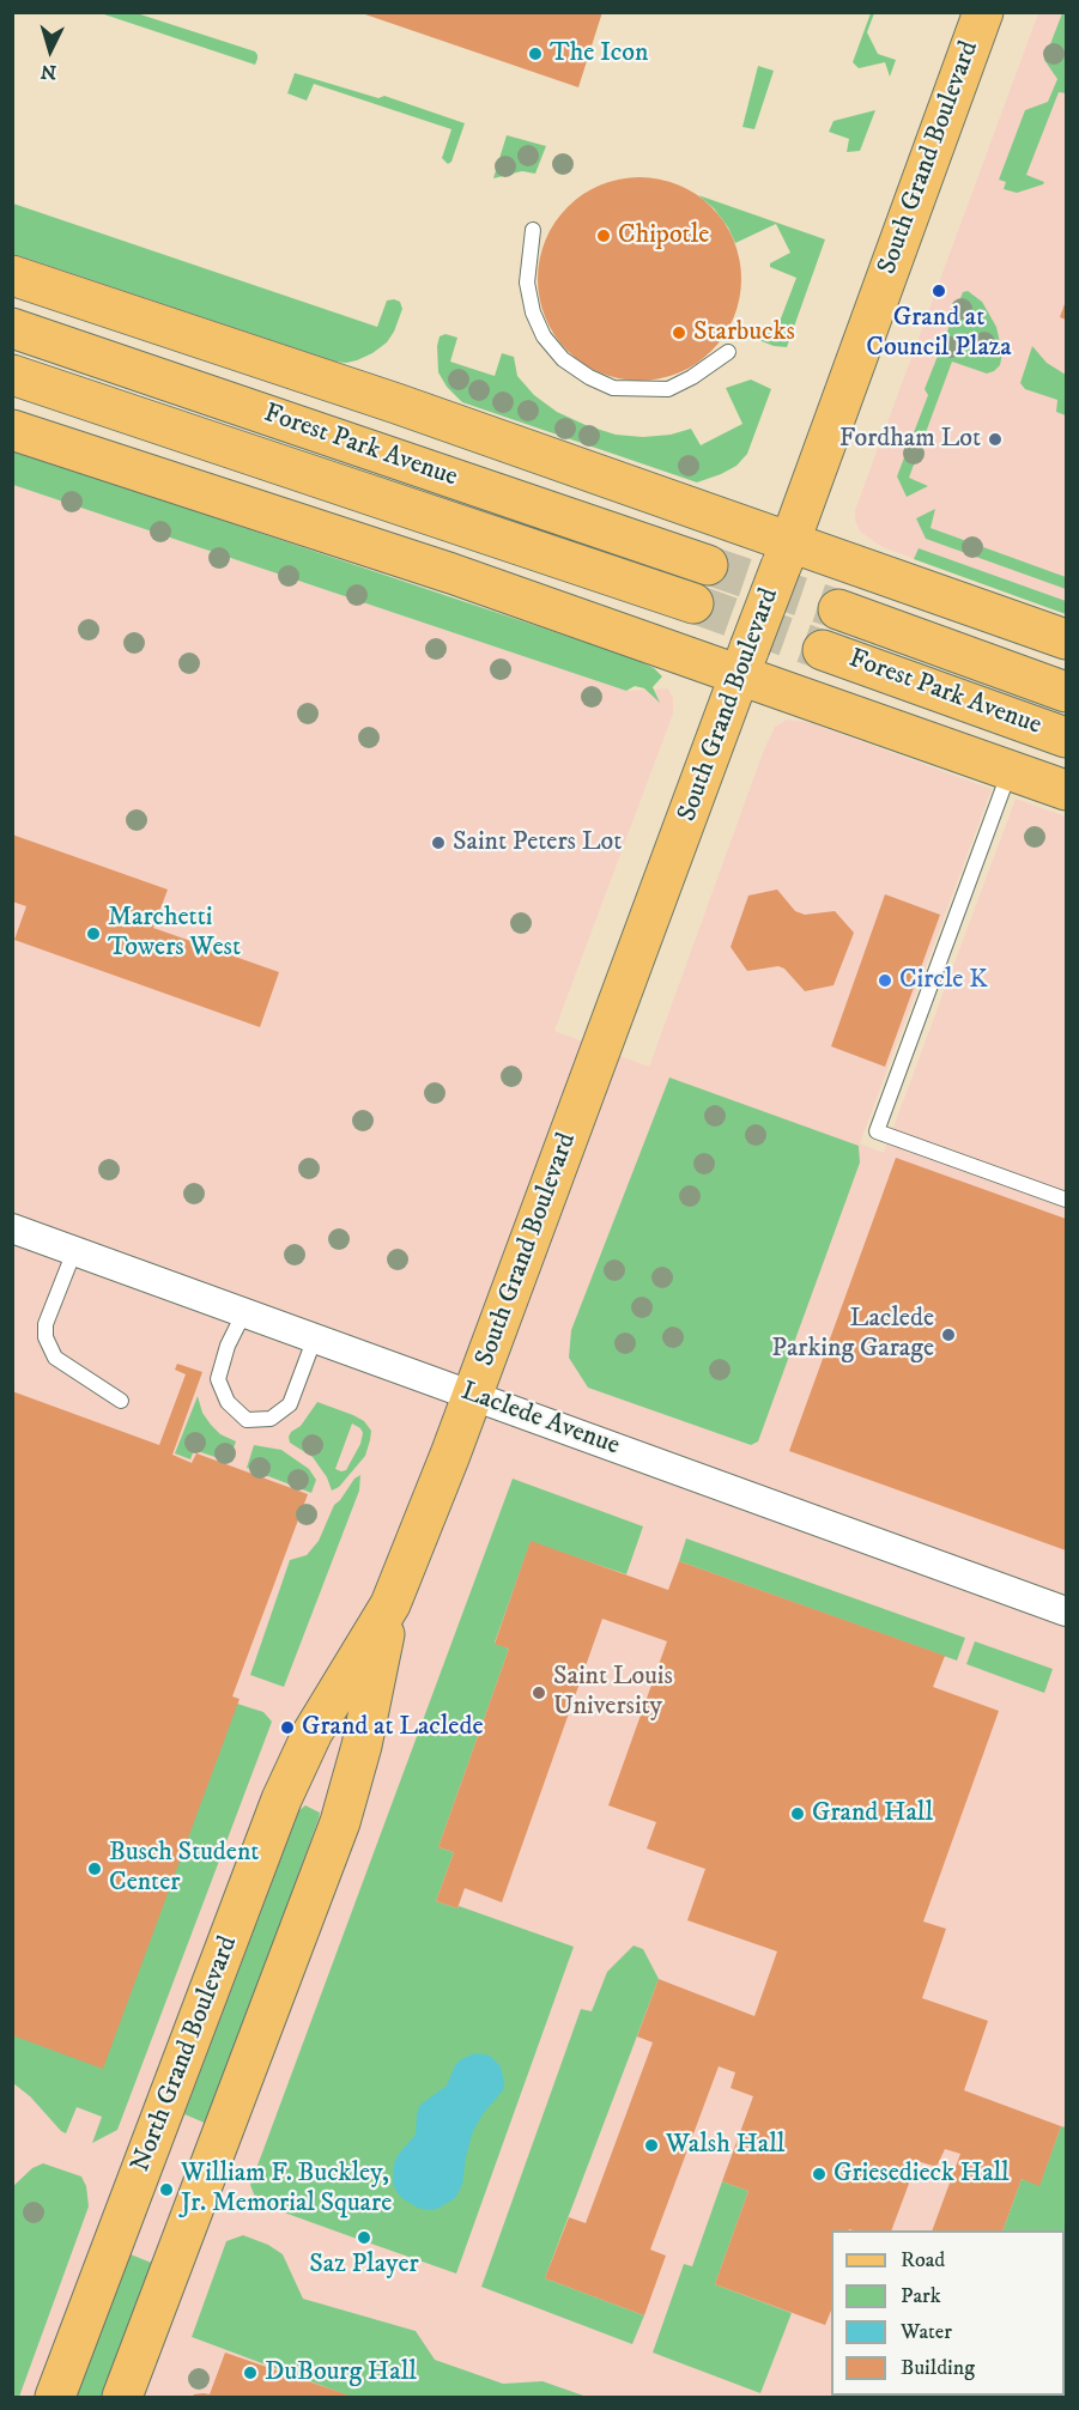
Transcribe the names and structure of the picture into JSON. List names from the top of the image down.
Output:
{
  "streets": {
    "main road": ["South Grand Boulevard", "Forest Park Avenue", "North Grand Boulevard"],
    "street": ["Laclede Avenue"]
  },
  "crossings": [
    ["South Grand Boulevard", "Laclede Avenue"],
    ["South Grand Boulevard", "North Grand Boulevard"],
    ["Laclede Avenue", "North Grand Boulevard"]
  ],
  "places": [
    "The Icon",
    "Chipotle",
    "Grand at Council Plaza",
    "Starbucks",
    "Fordham Lot",
    "Saint Peters Lot",
    "Marchetti Towers West",
    "Circle K",
    "Laclede Parking Garage",
    "Saint Louis University",
    "Grand at Laclede",
    "Grand Hall",
    "Busch Student Center",
    "Walsh Hall",
    "Griesedieck Hall",
    "William F. Buckley, Jr. Memorial Square",
    "Saz Player",
    "DuBourg Hall"
  ],
  "legend": [
    "Road",
    "Park",
    "Water",
    "Building"
  ],
  "north": "bottom"
}
